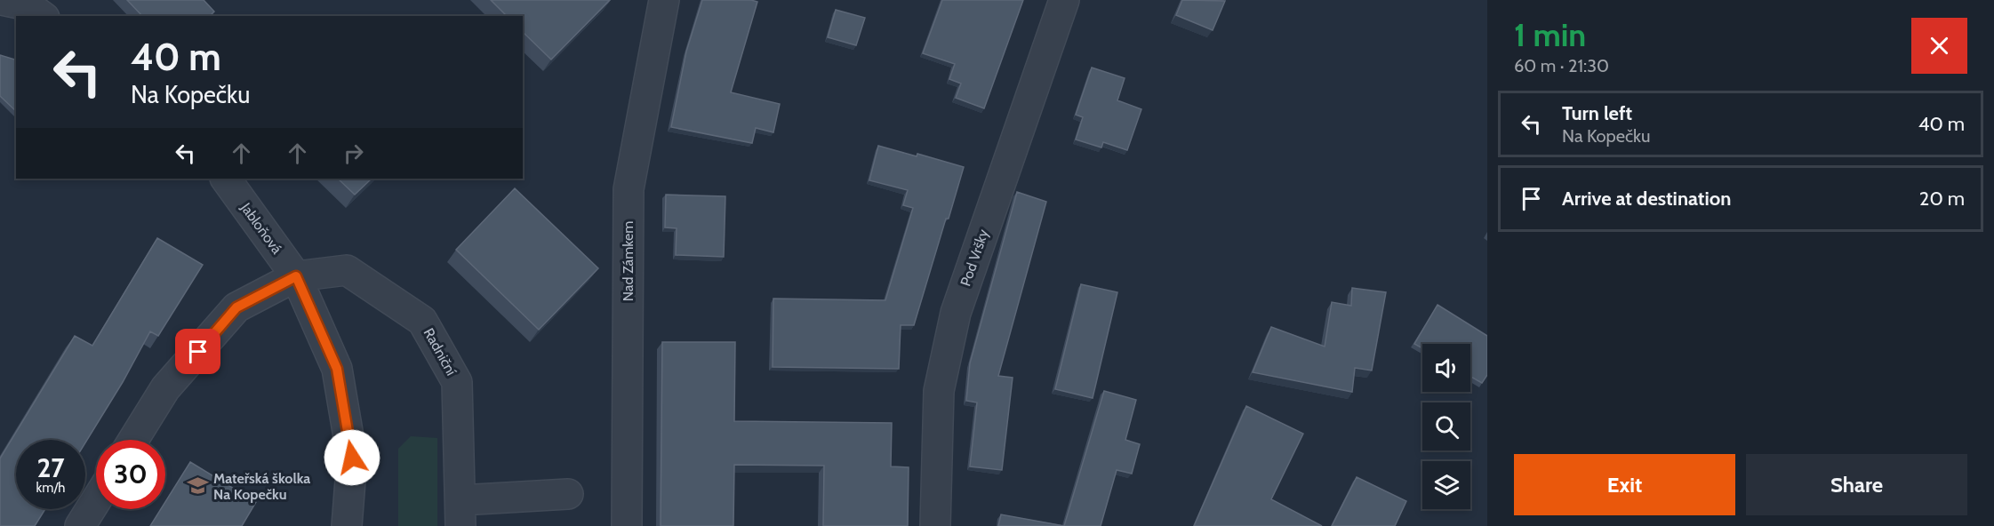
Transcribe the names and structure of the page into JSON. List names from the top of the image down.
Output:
{
  "streets": {
    "street": [
      "Jabloňová",
      "Pod Vršky",
      "Nad Zámkem",
      "Radniční"
    ]
  },
  "crossings": [
    ["Jabloňová", "Radniční"]
  ],
  "places": {
    "school or university": ["Mateřská školka Na Kopečku"]
  },
  "page": {
    "heading": ["1 min", "60 m · 21:30"],
    "turn": ["40 m", "Na Kopečku"],
    "list": [
      {
        "name": "Turn left",
        "note": "Na Kopečku",
        "value": "40 m"
      },
      {
        "name": "Arrive at destination",
        "value": "20 m"
      }
    ],
    "speed": "27 km/h",
    "limit": "30",
    "buttons": ["Exit", "Share"]
  }
}
